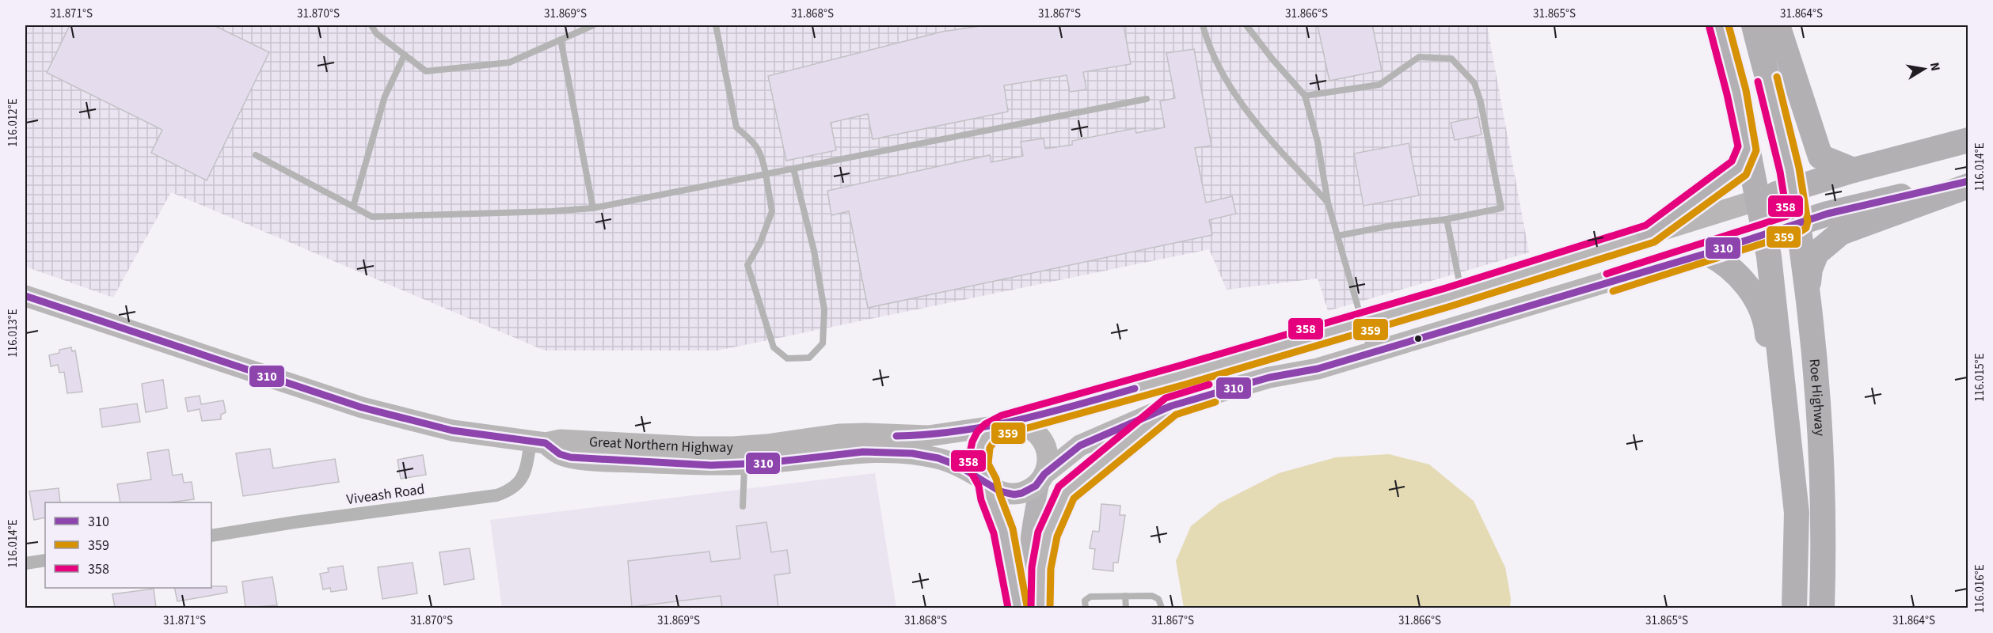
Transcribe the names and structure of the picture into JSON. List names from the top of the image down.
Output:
{
  "streets": {
    "highway": ["Roe Highway", "Great Northern Highway"],
    "street": ["Viveash Road"]
  },
  "crossings": [
    ["Roe Highway", "Great Northern Highway"],
    ["Great Northern Highway", "Viveash Road"]
  ],
  "lines": ["transit line 359", "transit line 358", "transit line 310"],
  "legend": ["310", "359", "358"],
  "north": "right",
  "coordinates": [
    "31.871°S",
    "31.870°S",
    "31.869°S",
    "31.868°S",
    "31.867°S",
    "31.866°S",
    "31.865°S",
    "31.864°S",
    "116.012°E",
    "116.014°E",
    "116.013°E",
    "116.015°E",
    "116.016°E"
  ]
}
